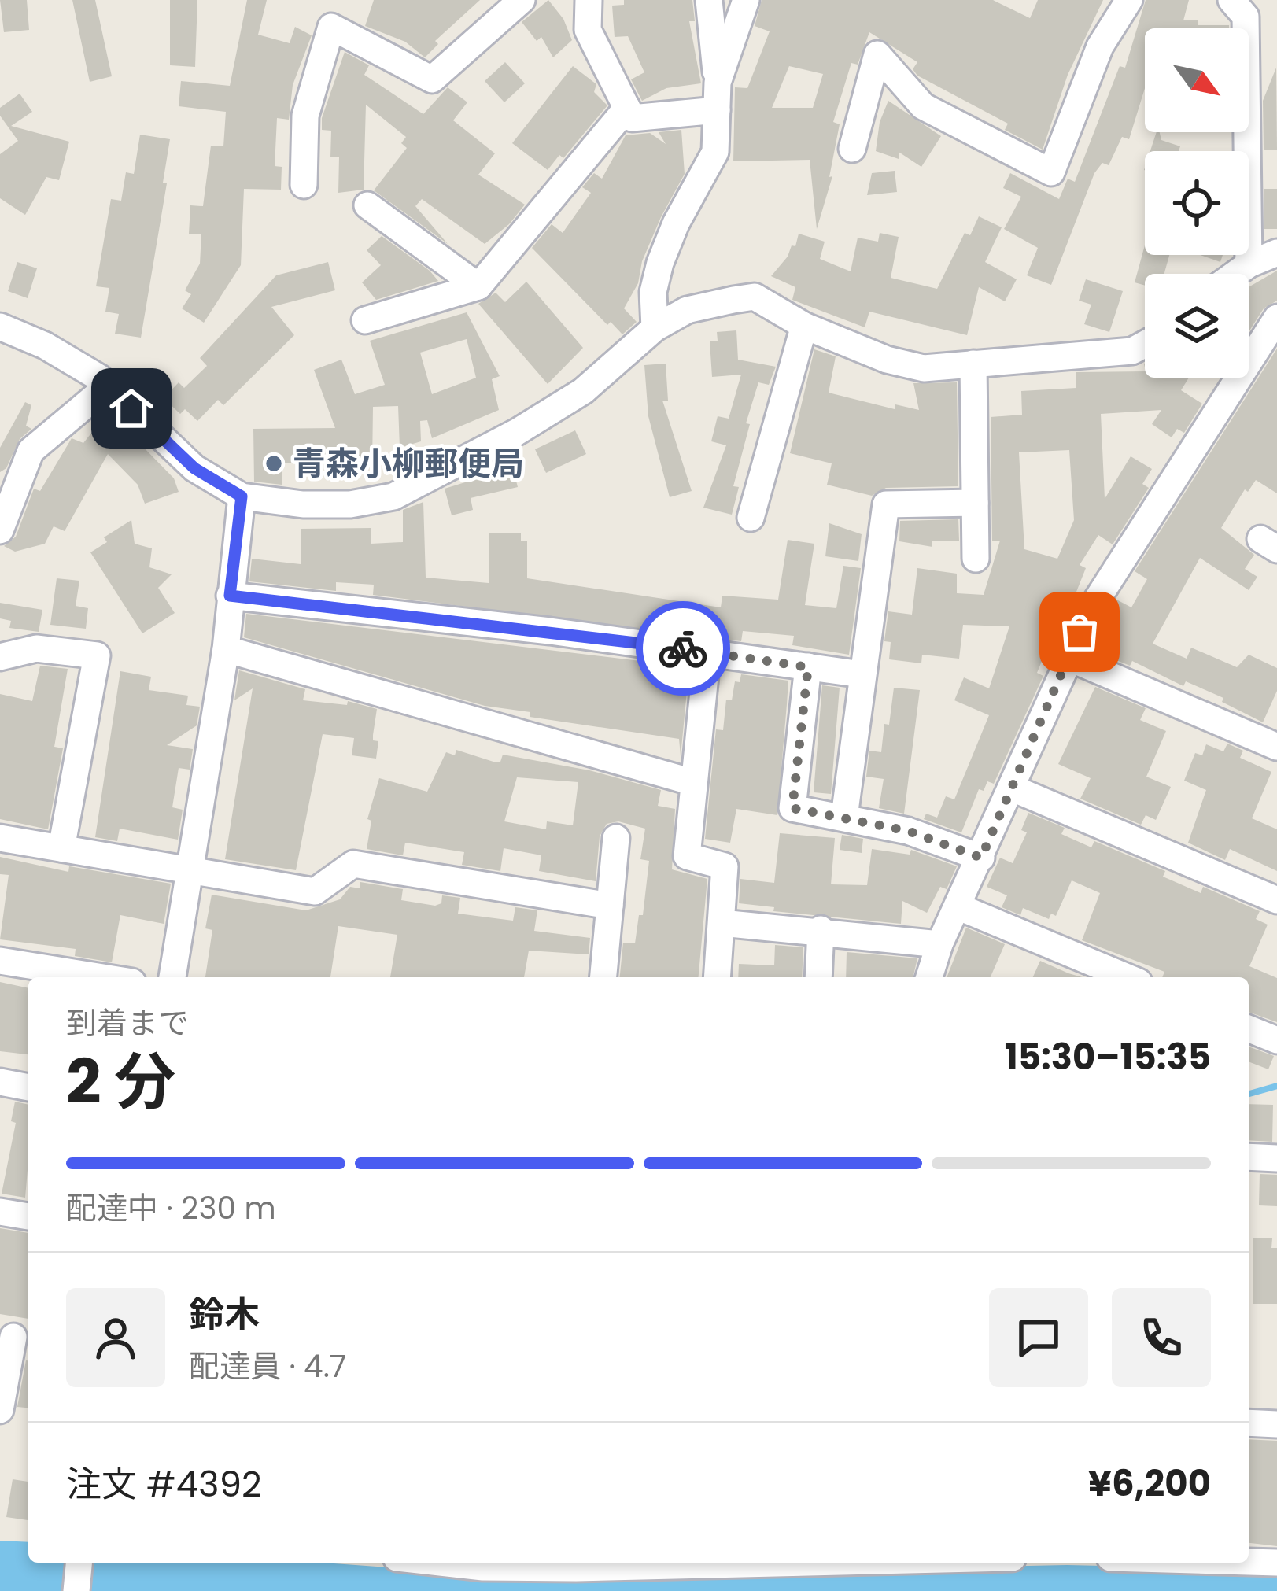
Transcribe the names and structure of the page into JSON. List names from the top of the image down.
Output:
{
  "places": ["青森小柳郵便局"],
  "north": "bottom right",
  "page": {
    "heading": ["2 分", "到着まで", "15:30–15:35"],
    "panel": [
      "鈴木",
      "配達員 · 4.7",
      "注文 #4392",
      "¥6,200"
    ],
    "bar": "配達中 · 230 m"
  }
}
